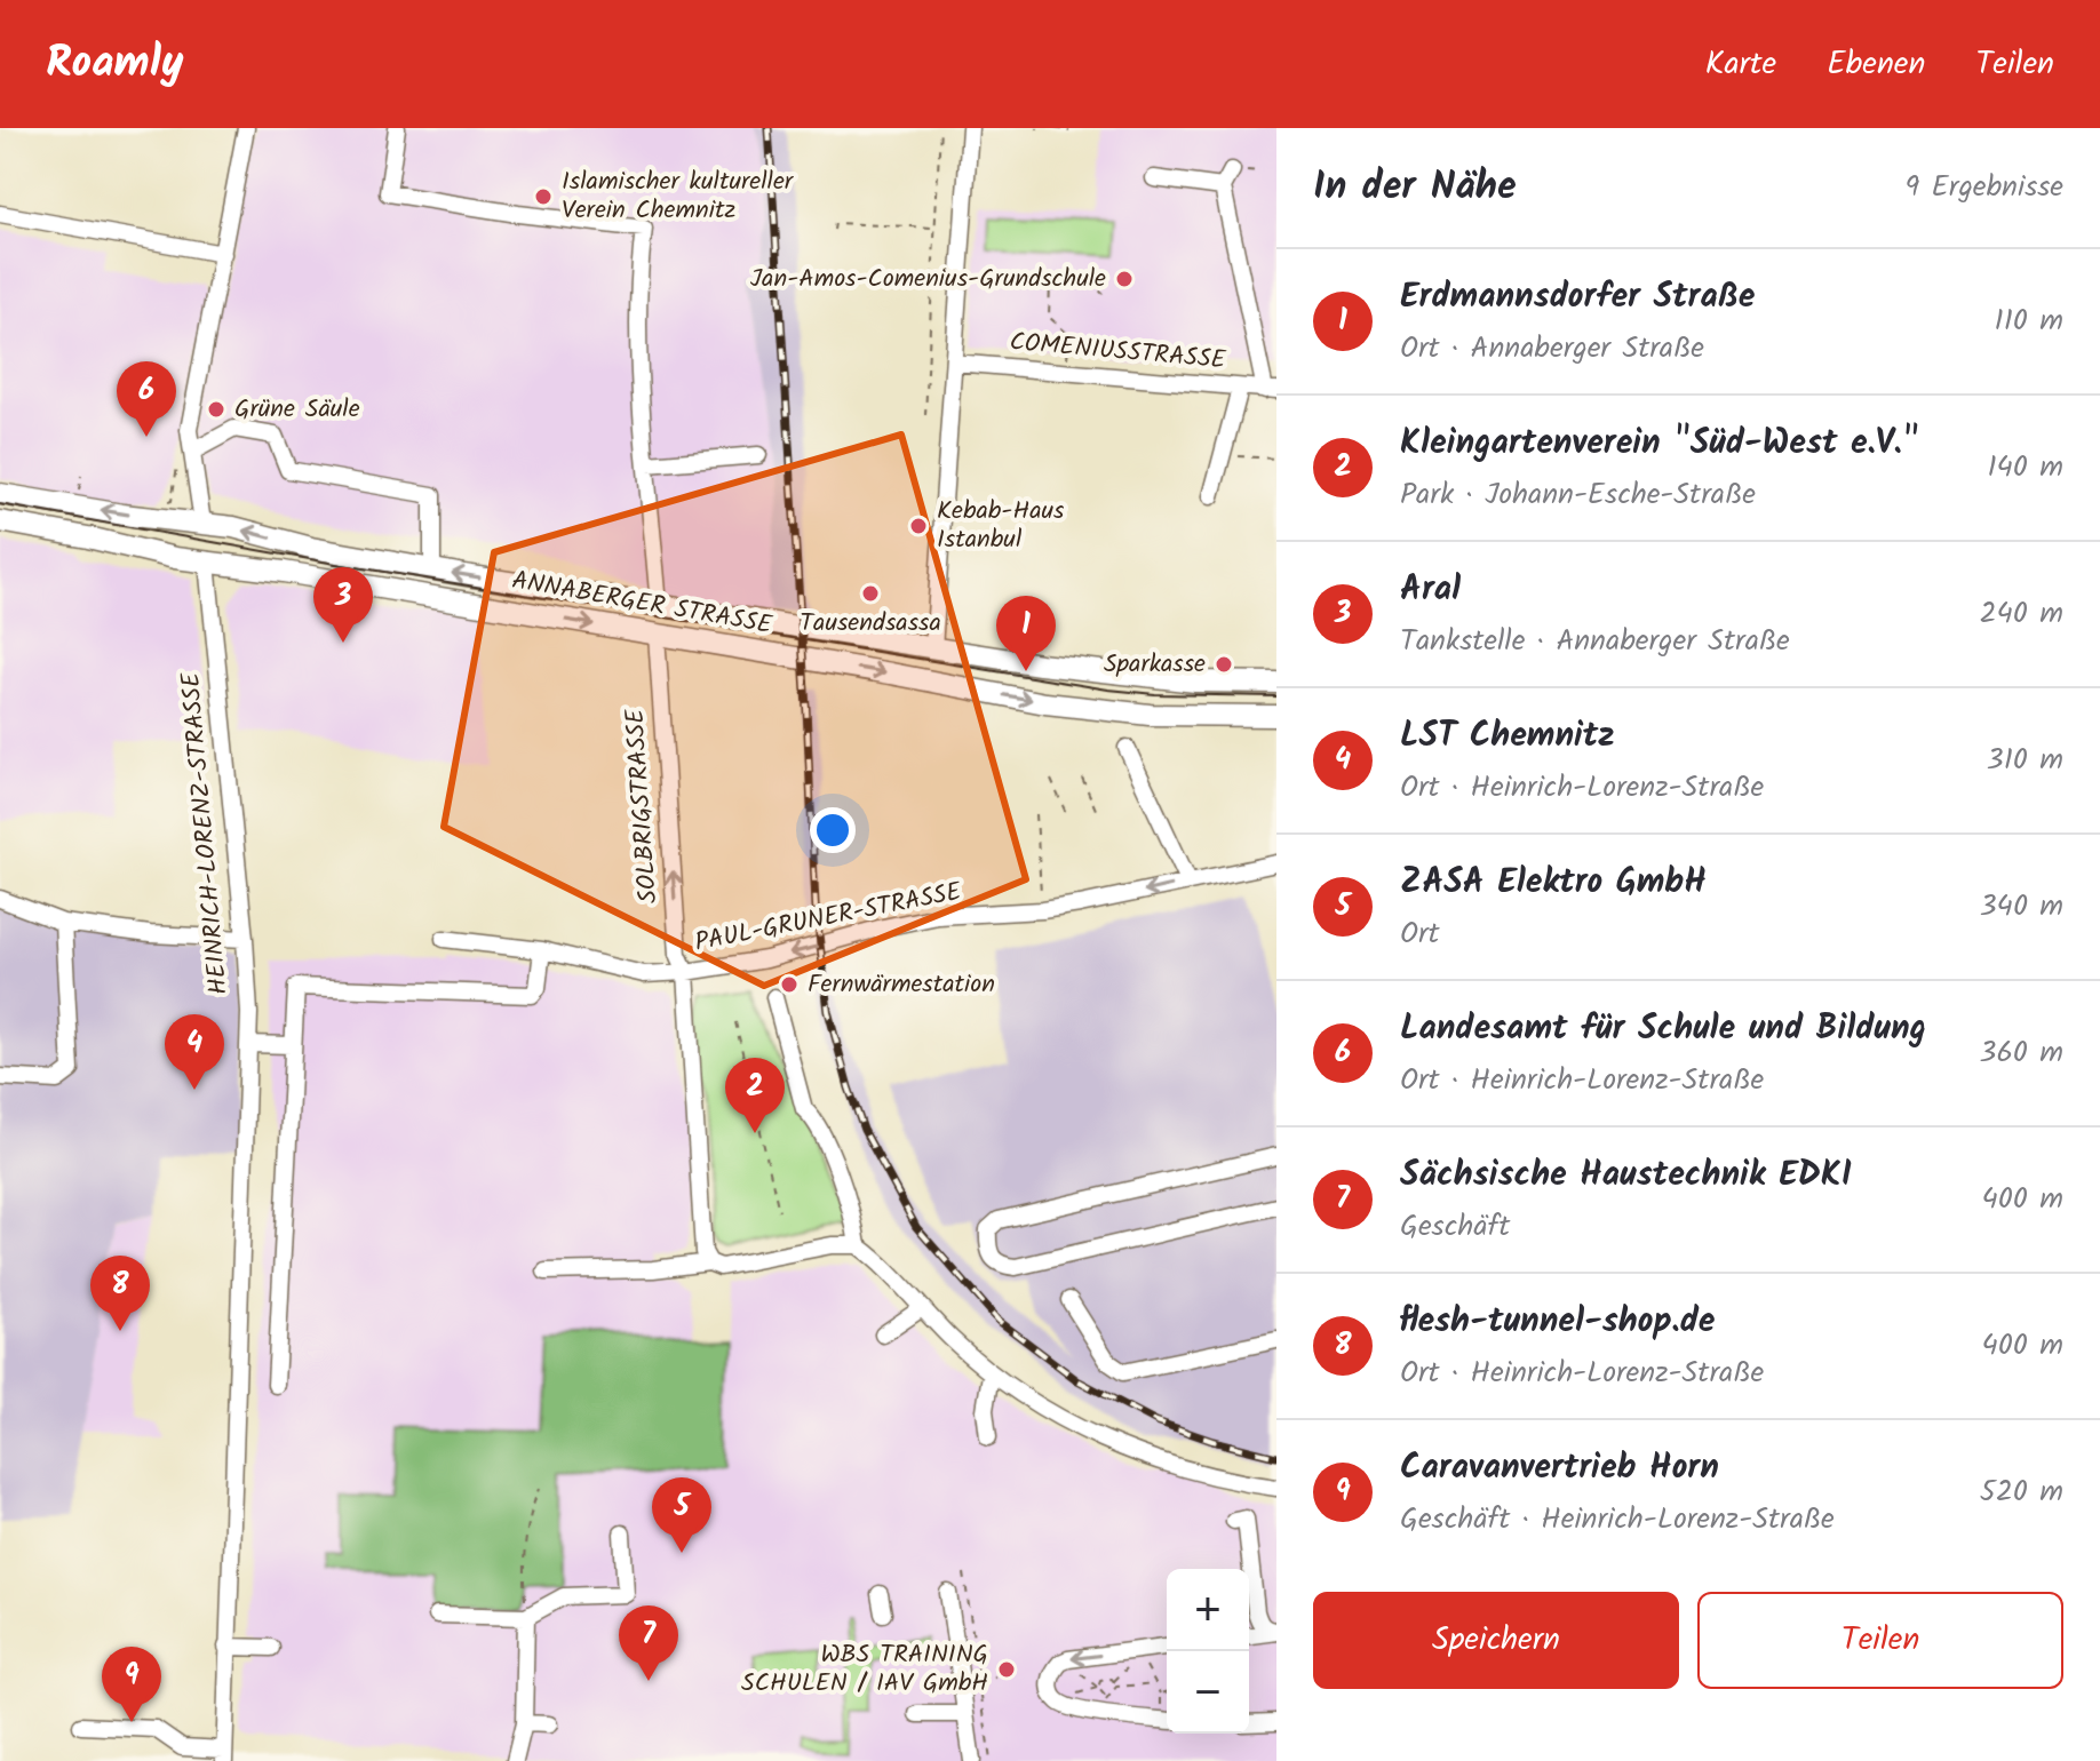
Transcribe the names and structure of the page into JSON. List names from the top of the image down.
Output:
{
  "streets": {
    "main road": ["ANNABERGER STRASSE", "HEINRICH-LORENZ-STRASSE"],
    "street": ["COMENIUSSTRASSE", "SOLBRIGSTRASSE", "PAUL-GRUNER-STRASSE"]
  },
  "crossings": [
    ["ANNABERGER STRASSE", "SOLBRIGSTRASSE"],
    ["ANNABERGER STRASSE", "HEINRICH-LORENZ-STRASSE"],
    ["SOLBRIGSTRASSE", "PAUL-GRUNER-STRASSE"]
  ],
  "one_way": ["SOLBRIGSTRASSE", "PAUL-GRUNER-STRASSE"],
  "places": [
    "Islamischer kultureller Verein Chemnitz",
    "Jan-Amos-Comenius-Grundschule",
    "Grüne Säule",
    "Kebab-Haus Istanbul",
    "Tausendsassa",
    "Sparkasse",
    "Fernwärmestation",
    "WBS TRAINING SCHULEN / IAV GmbH"
  ],
  "page": {
    "header": "Roamly",
    "nav": ["Karte", "Ebenen", "Teilen"],
    "heading": ["In der Nähe", "9 Ergebnisse"],
    "list": [
      {
        "mark": "1",
        "name": "Erdmannsdorfer Straße",
        "note": "Ort · Annaberger Straße",
        "value": "110 m"
      },
      {
        "mark": "2",
        "name": "Kleingartenverein \"Süd-West e.V.\"",
        "note": "Park · Johann-Esche-Straße",
        "value": "140 m"
      },
      {
        "mark": "3",
        "name": "Aral",
        "note": "Tankstelle · Annaberger Straße",
        "value": "240 m"
      },
      {
        "mark": "4",
        "name": "LST Chemnitz",
        "note": "Ort · Heinrich-Lorenz-Straße",
        "value": "310 m"
      },
      {
        "mark": "5",
        "name": "ZASA Elektro GmbH",
        "note": "Ort",
        "value": "340 m"
      },
      {
        "mark": "6",
        "name": "Landesamt für Schule und Bildung",
        "note": "Ort · Heinrich-Lorenz-Straße",
        "value": "360 m"
      },
      {
        "mark": "7",
        "name": "Sächsische Haustechnik EDKI",
        "note": "Geschäft",
        "value": "400 m"
      },
      {
        "mark": "8",
        "name": "flesh-tunnel-shop.de",
        "note": "Ort · Heinrich-Lorenz-Straße",
        "value": "400 m"
      },
      {
        "mark": "9",
        "name": "Caravanvertrieb Horn",
        "note": "Geschäft · Heinrich-Lorenz-Straße",
        "value": "520 m"
      }
    ],
    "pins": [
      "6",
      "3",
      "1",
      "4",
      "2",
      "8",
      "5",
      "7",
      "9"
    ],
    "buttons": ["Speichern", "Teilen"],
    "map_buttons": ["+", "−"]
  }
}
